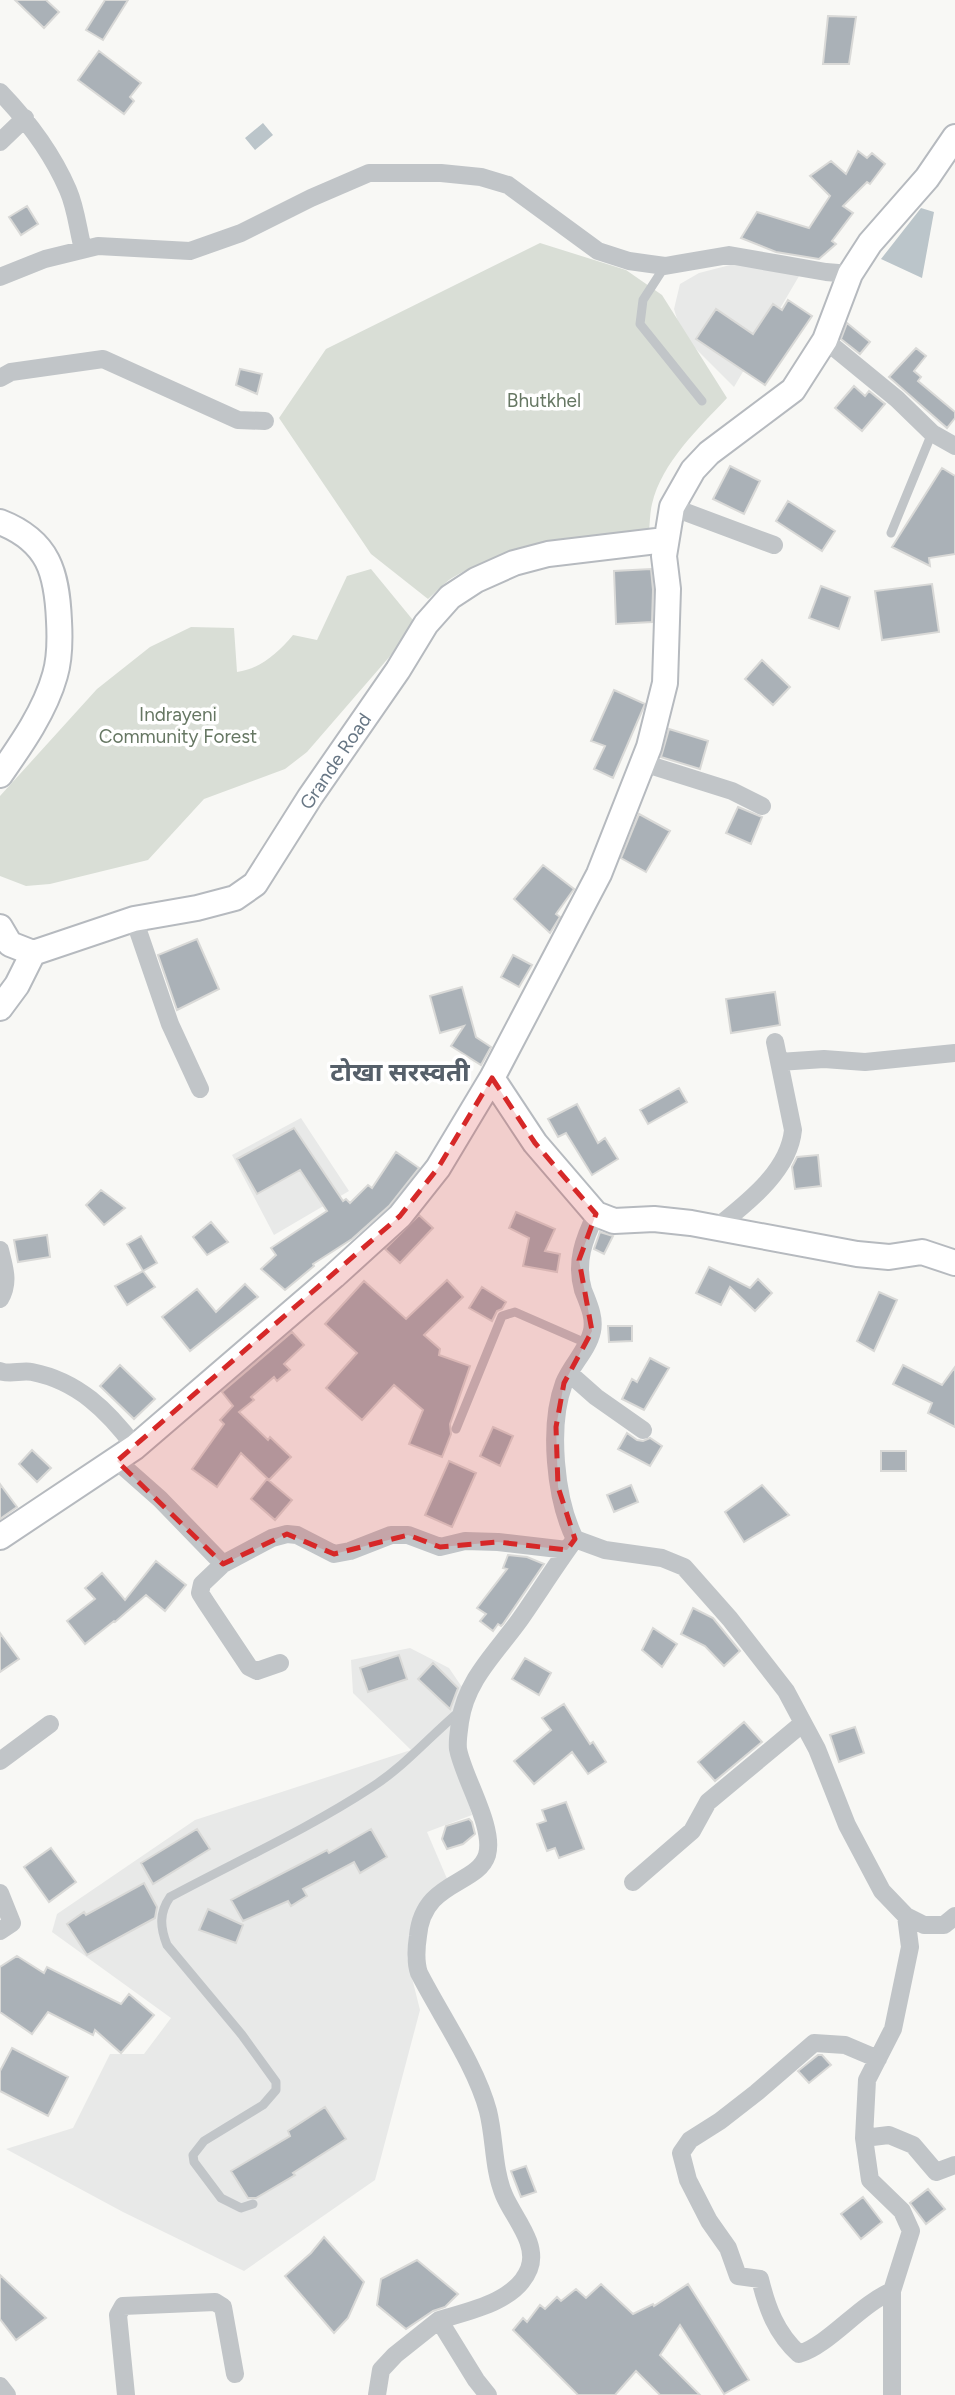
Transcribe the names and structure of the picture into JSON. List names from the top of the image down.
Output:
{
  "streets": {
    "main road": ["Grande Road"]
  },
  "districts": ["टोखा सरस्वती"],
  "parks": ["Bhutkhel", "Indrayeni Community Forest"]
}
